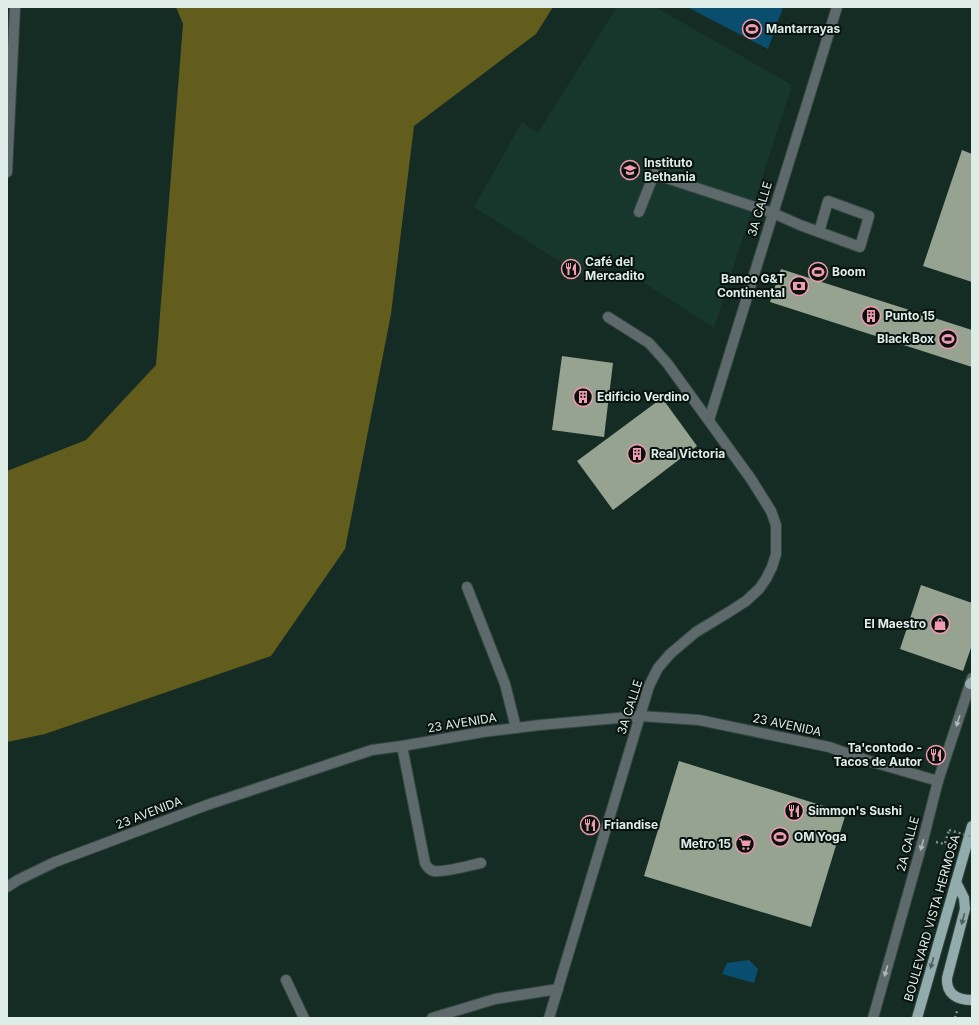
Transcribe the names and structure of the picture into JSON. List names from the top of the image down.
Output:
{
  "streets": {
    "main road": ["BOULEVARD VISTA HERMOSA"],
    "street": ["3A CALLE", "23 AVENIDA", "2A CALLE"]
  },
  "crossings": [
    ["3A CALLE", "23 AVENIDA"],
    ["23 AVENIDA", "2A CALLE"]
  ],
  "one_way": ["2A CALLE", "BOULEVARD VISTA HERMOSA"],
  "places": {
    "sports": [
      "Mantarrayas",
      "Boom",
      "Black Box",
      "OM Yoga"
    ],
    "school or university": ["Instituto Bethania"],
    "restaurant": [
      "Café del Mercadito",
      "Ta'contodo - Tacos de Autor",
      "Simmon's Sushi",
      "Friandise"
    ],
    "bank": ["Banco G&T Continental"],
    "building": ["Punto 15", "Edificio Verdino", "Real Victoria"],
    "shop": ["El Maestro"],
    "supermarket": ["Metro 15"]
  }
}
